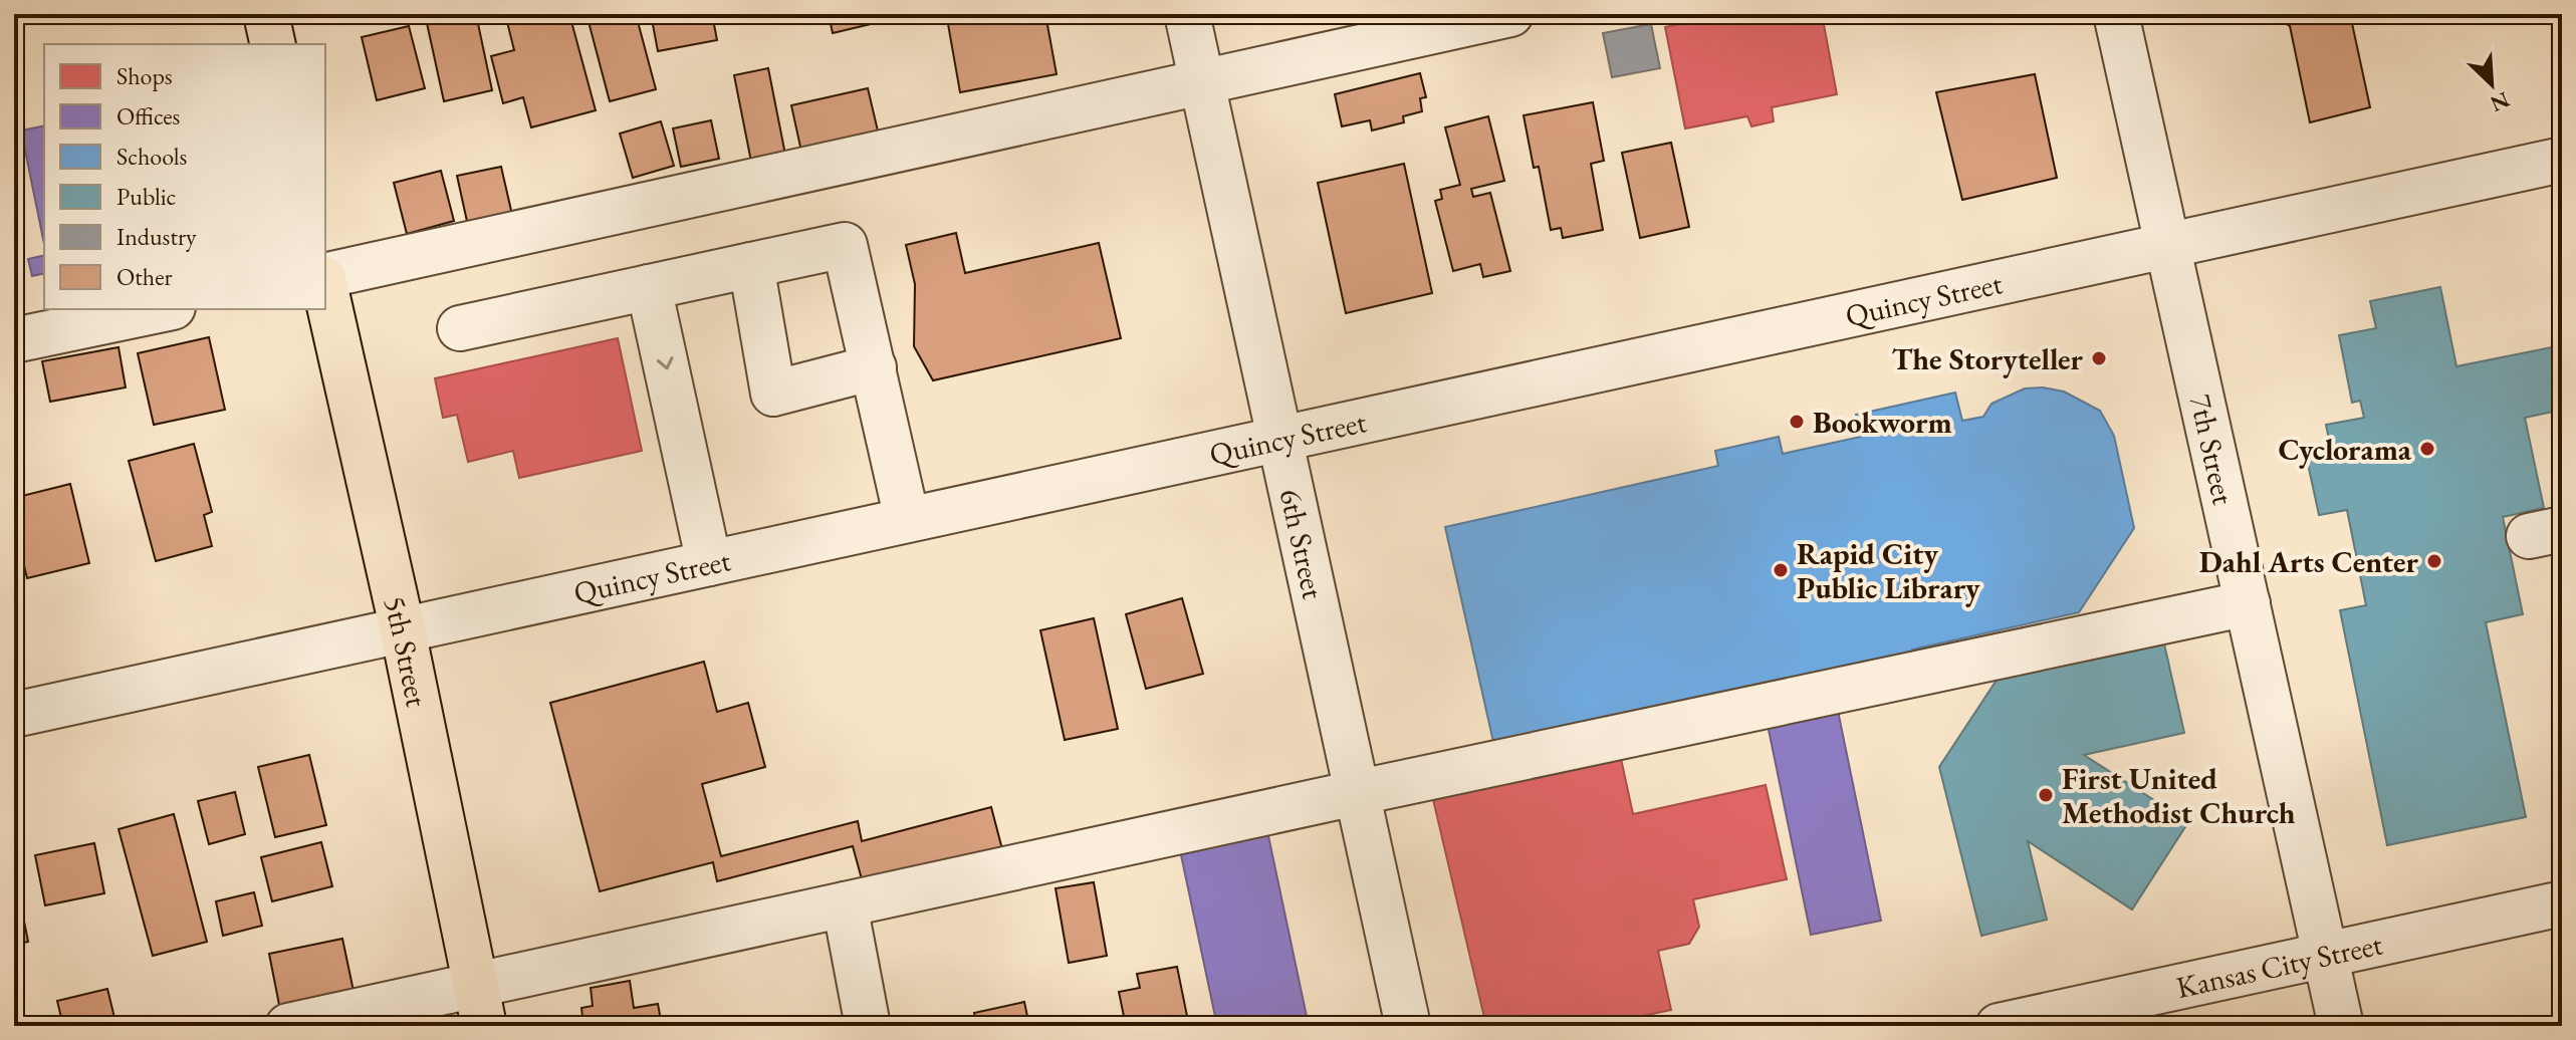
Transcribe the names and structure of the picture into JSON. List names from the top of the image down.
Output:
{
  "streets": {
    "main road": ["5th Street"],
    "street": [
      "Quincy Street",
      "7th Street",
      "6th Street",
      "Kansas City Street"
    ]
  },
  "crossings": [
    ["Quincy Street", "7th Street"],
    ["Quincy Street", "6th Street"],
    ["Quincy Street", "5th Street"],
    ["7th Street", "Kansas City Street"]
  ],
  "places": [
    "The Storyteller",
    "Bookworm",
    "Cyclorama",
    "Dahl Arts Center",
    "Rapid City Public Library",
    "First United Methodist Church"
  ],
  "legend": [
    "Shops",
    "Offices",
    "Schools",
    "Public",
    "Industry",
    "Other"
  ],
  "north": "bottom right"
}
